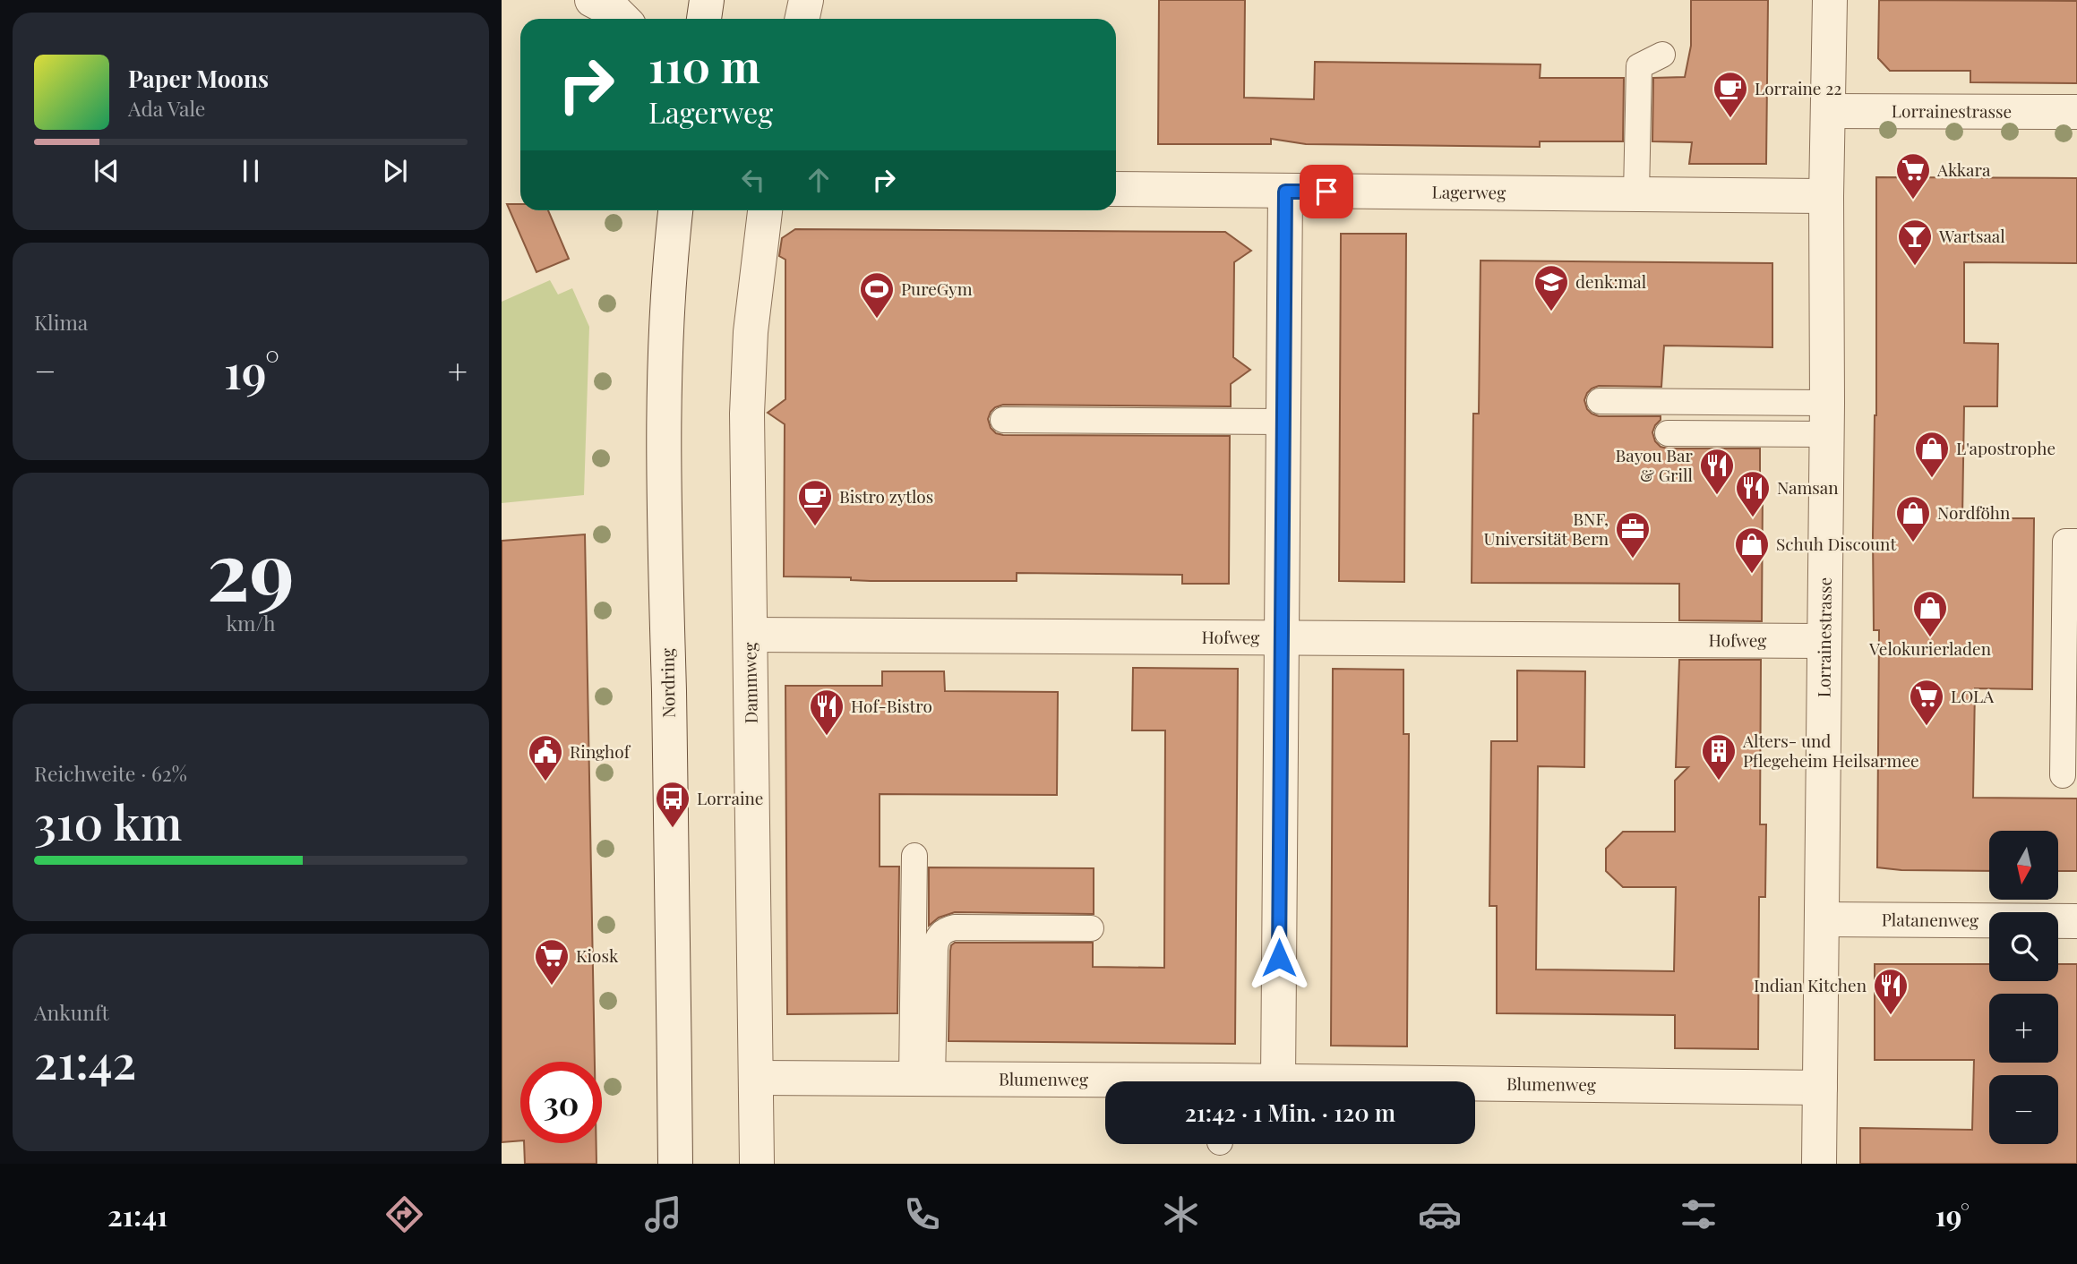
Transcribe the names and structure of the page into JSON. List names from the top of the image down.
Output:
{
  "streets": {
    "street": [
      "Lorrainestrasse",
      "Lagerweg",
      "Hofweg",
      "Nordring",
      "Dammweg",
      "Platanenweg",
      "Blumenweg"
    ]
  },
  "crossings": [
    ["Lorrainestrasse", "Lagerweg"],
    ["Lorrainestrasse", "Hofweg"],
    ["Lorrainestrasse", "Platanenweg"],
    ["Lorrainestrasse", "Blumenweg"],
    ["Hofweg", "Dammweg"],
    ["Dammweg", "Blumenweg"]
  ],
  "places": {
    "cafe": ["Lorraine 22", "Bistro zytlos"],
    "supermarket": ["Akkara", "LOLA", "Kiosk"],
    "bar": ["Wartsaal"],
    "school or university": ["denk:mal"],
    "sports": ["PureGym"],
    "shop": [
      "L'apostrophe",
      "Nordföhn",
      "Schuh Discount",
      "Velokurierladen"
    ],
    "restaurant": [
      "Bayou Bar & Grill",
      "Namsan",
      "Hof-Bistro",
      "Indian Kitchen"
    ],
    "office": ["BNF, Universität Bern"],
    "building": ["Alters- und Pflegeheim Heilsarmee"],
    "public building": ["Ringhof"],
    "bus stop": ["Lorraine"]
  },
  "north": "bottom",
  "page": {
    "turn": ["110 m", "Lagerweg"],
    "song": ["Paper Moons", "Ada Vale"],
    "tile": [
      "Klima",
      ["29", "km/h"],
      ["Reichweite · 62%", "310 km"],
      ["Ankunft", "21:42"]
    ],
    "heat": ["−", "19°", "+"],
    "map_buttons": ["+", "−"],
    "limit": "30",
    "trip": "21:42 · 1 Min. · 120 m",
    "tabs": ["21:41", "19°"]
  }
}
